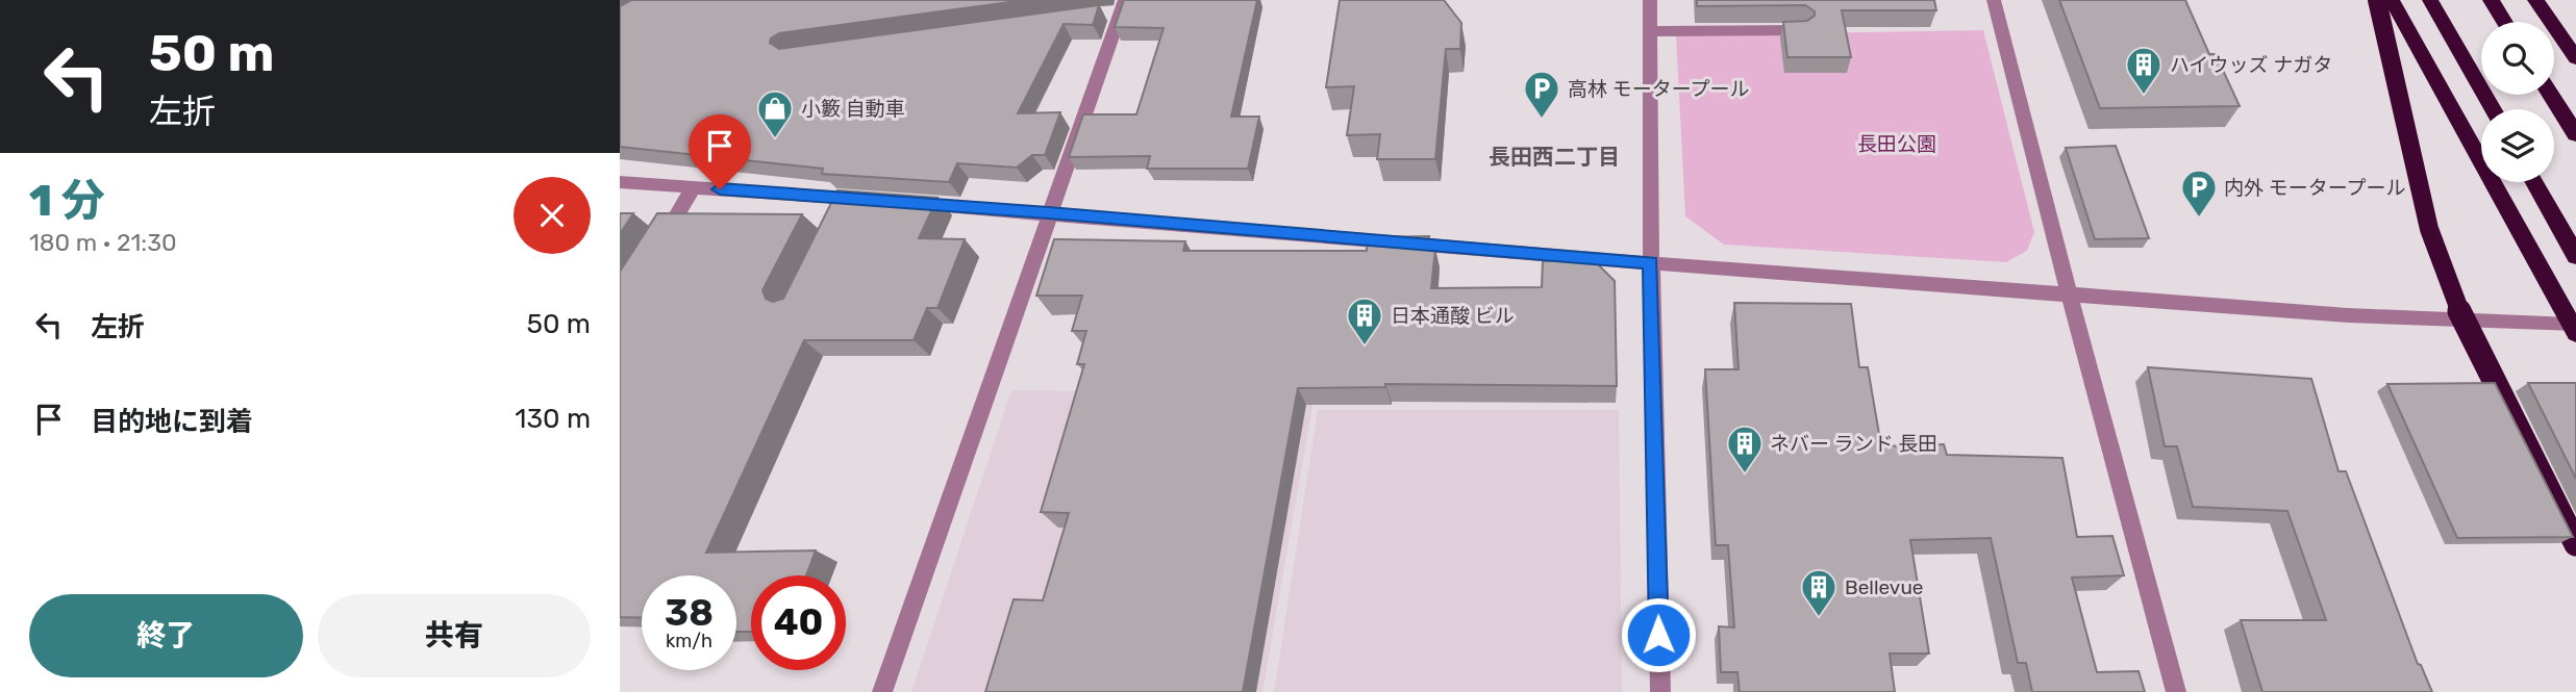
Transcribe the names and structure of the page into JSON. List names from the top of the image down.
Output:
{
  "districts": ["長田西二丁目"],
  "parks": ["長田公園"],
  "places": {
    "building": [
      "ハイウッズ ナガタ",
      "日本通酸 ビル",
      "ネバー ランド 長田",
      "Bellevue"
    ],
    "parking": ["高林 モータープール", "内外 モータープール"],
    "shop": ["小籔 自動車"]
  },
  "page": {
    "turn": ["50 m", "左折"],
    "heading": ["1 分", "180 m · 21:30"],
    "list": [
      {
        "name": "左折",
        "value": "50 m"
      },
      {
        "name": "目的地に到着",
        "value": "130 m"
      }
    ],
    "speed": "38 km/h",
    "limit": "40",
    "buttons": ["終了", "共有"]
  }
}
